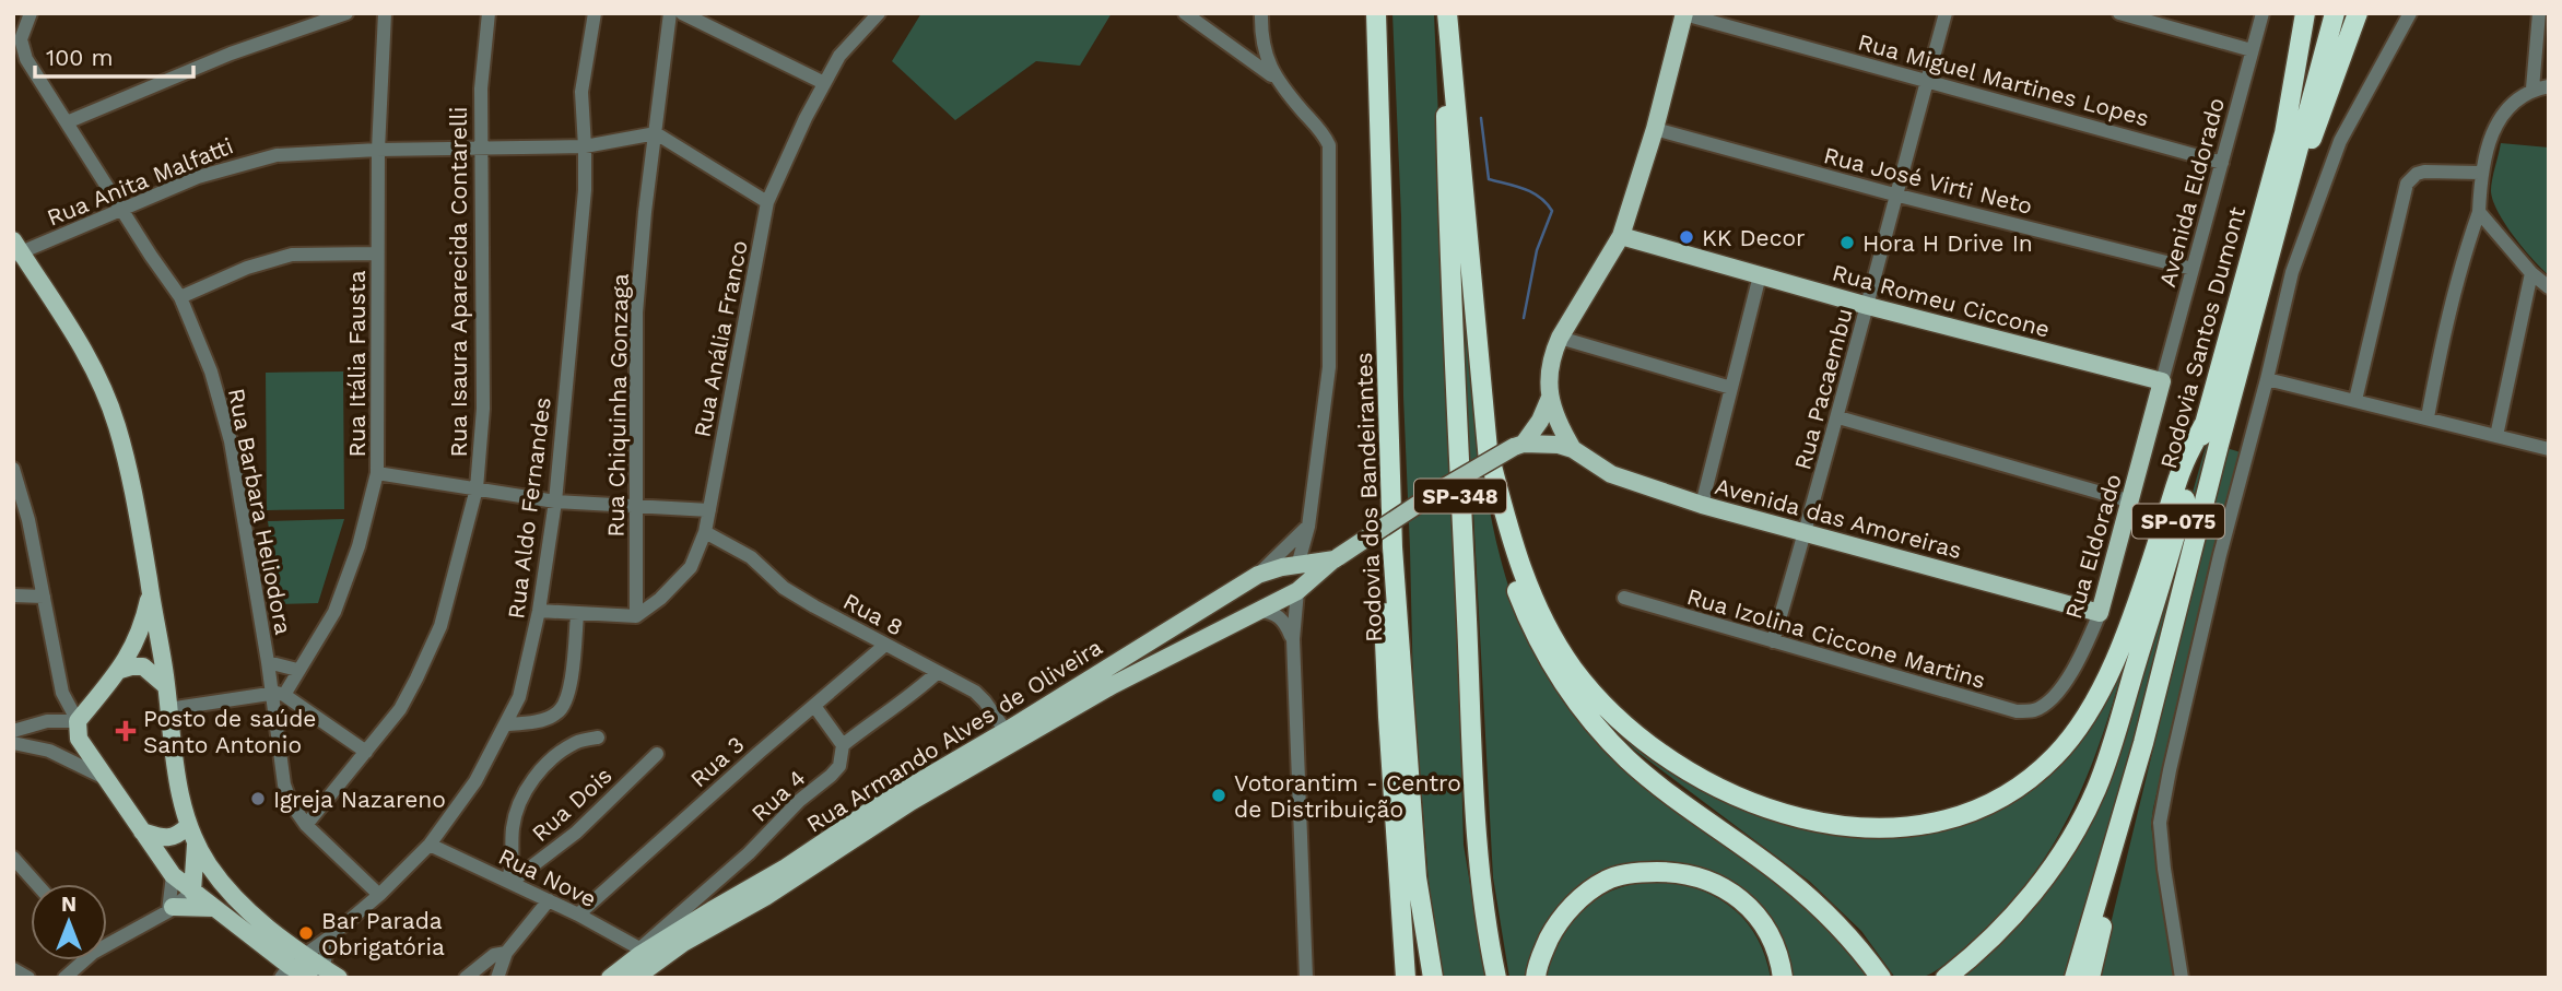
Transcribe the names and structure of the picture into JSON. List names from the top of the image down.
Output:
{
  "streets": {
    "highway": [
      "Rodovia Santos Dumont",
      "SP-348",
      "Rodovia dos Bandeirantes",
      "SP-075"
    ],
    "main road": [
      "Rua Romeu Ciccone",
      "Avenida das Amoreiras",
      "Rua Eldorado",
      "Rua Armando Alves de Oliveira"
    ],
    "street": [
      "Rua Miguel Martines Lopes",
      "Rua José Virti Neto",
      "Rua Anita Malfatti",
      "Avenida Eldorado",
      "Rua Isaura Aparecida Contarelli",
      "Rua Anália Franco",
      "Rua Itália Fausta",
      "Rua Pacaembu",
      "Rua Chiquinha Gonzaga",
      "Rua Aldo Fernandes",
      "Rua Barbara Heliodora",
      "Rua 8",
      "Rua Izolina Ciccone Martins",
      "Rua 3",
      "Rua 4",
      "Rua Dois",
      "Rua Nove"
    ]
  },
  "crossings": [
    ["Rua Miguel Martines Lopes", "Avenida Eldorado"],
    ["Rua Miguel Martines Lopes", "Rua Pacaembu"],
    ["Rua Miguel Martines Lopes", "Avenida das Amoreiras"],
    ["Rua José Virti Neto", "Avenida Eldorado"],
    ["Rua José Virti Neto", "Rua Pacaembu"],
    ["Rua José Virti Neto", "Avenida das Amoreiras"],
    ["Rua Anita Malfatti", "Rua Isaura Aparecida Contarelli"],
    ["Rua Anita Malfatti", "Rua Itália Fausta"],
    ["Rua Anita Malfatti", "Rua Chiquinha Gonzaga"],
    ["Rua Anita Malfatti", "Rua Aldo Fernandes"],
    ["Rua Anita Malfatti", "Rua Barbara Heliodora"],
    ["Avenida Eldorado", "Rua Romeu Ciccone"],
    ["Avenida Eldorado", "Rua Eldorado"],
    ["Rua Isaura Aparecida Contarelli", "Rua Barbara Heliodora"],
    ["Rua Romeu Ciccone", "Rua Pacaembu"],
    ["Rua Romeu Ciccone", "Avenida das Amoreiras"],
    ["Rua Romeu Ciccone", "Rua Eldorado"],
    ["Rua Anália Franco", "Rua Chiquinha Gonzaga"],
    ["Rua Anália Franco", "Rua 8"],
    ["Rua Itália Fausta", "Rua Barbara Heliodora"],
    ["Rua Pacaembu", "Avenida das Amoreiras"],
    ["Rua Pacaembu", "Rua Izolina Ciccone Martins"],
    ["Rua Aldo Fernandes", "Rua Barbara Heliodora"],
    ["Rua Aldo Fernandes", "Rua Nove"],
    ["Avenida das Amoreiras", "Rua Eldorado"],
    ["Avenida das Amoreiras", "Rua Armando Alves de Oliveira"],
    ["Rua Eldorado", "Rua Izolina Ciccone Martins"],
    ["Rua 8", "Rua Armando Alves de Oliveira"],
    ["Rua 8", "Rua 3"],
    ["Rua 8", "Rua 4"],
    ["Rua Armando Alves de Oliveira", "Rua 4"],
    ["Rua Armando Alves de Oliveira", "Rua Nove"],
    ["Rua 3", "Rua Nove"],
    ["Rua 4", "Rua Nove"],
    ["Rua Dois", "Rua Nove"]
  ],
  "places": {
    "other": [
      "KK Decor",
      "Hora H Drive In",
      "Votorantim - Centro de Distribuição",
      "Igreja Nazareno",
      "Bar Parada Obrigatória"
    ],
    "health": ["Posto de saúde Santo Antonio"]
  },
  "scale_bar": "100 m",
  "north": "top"
}
